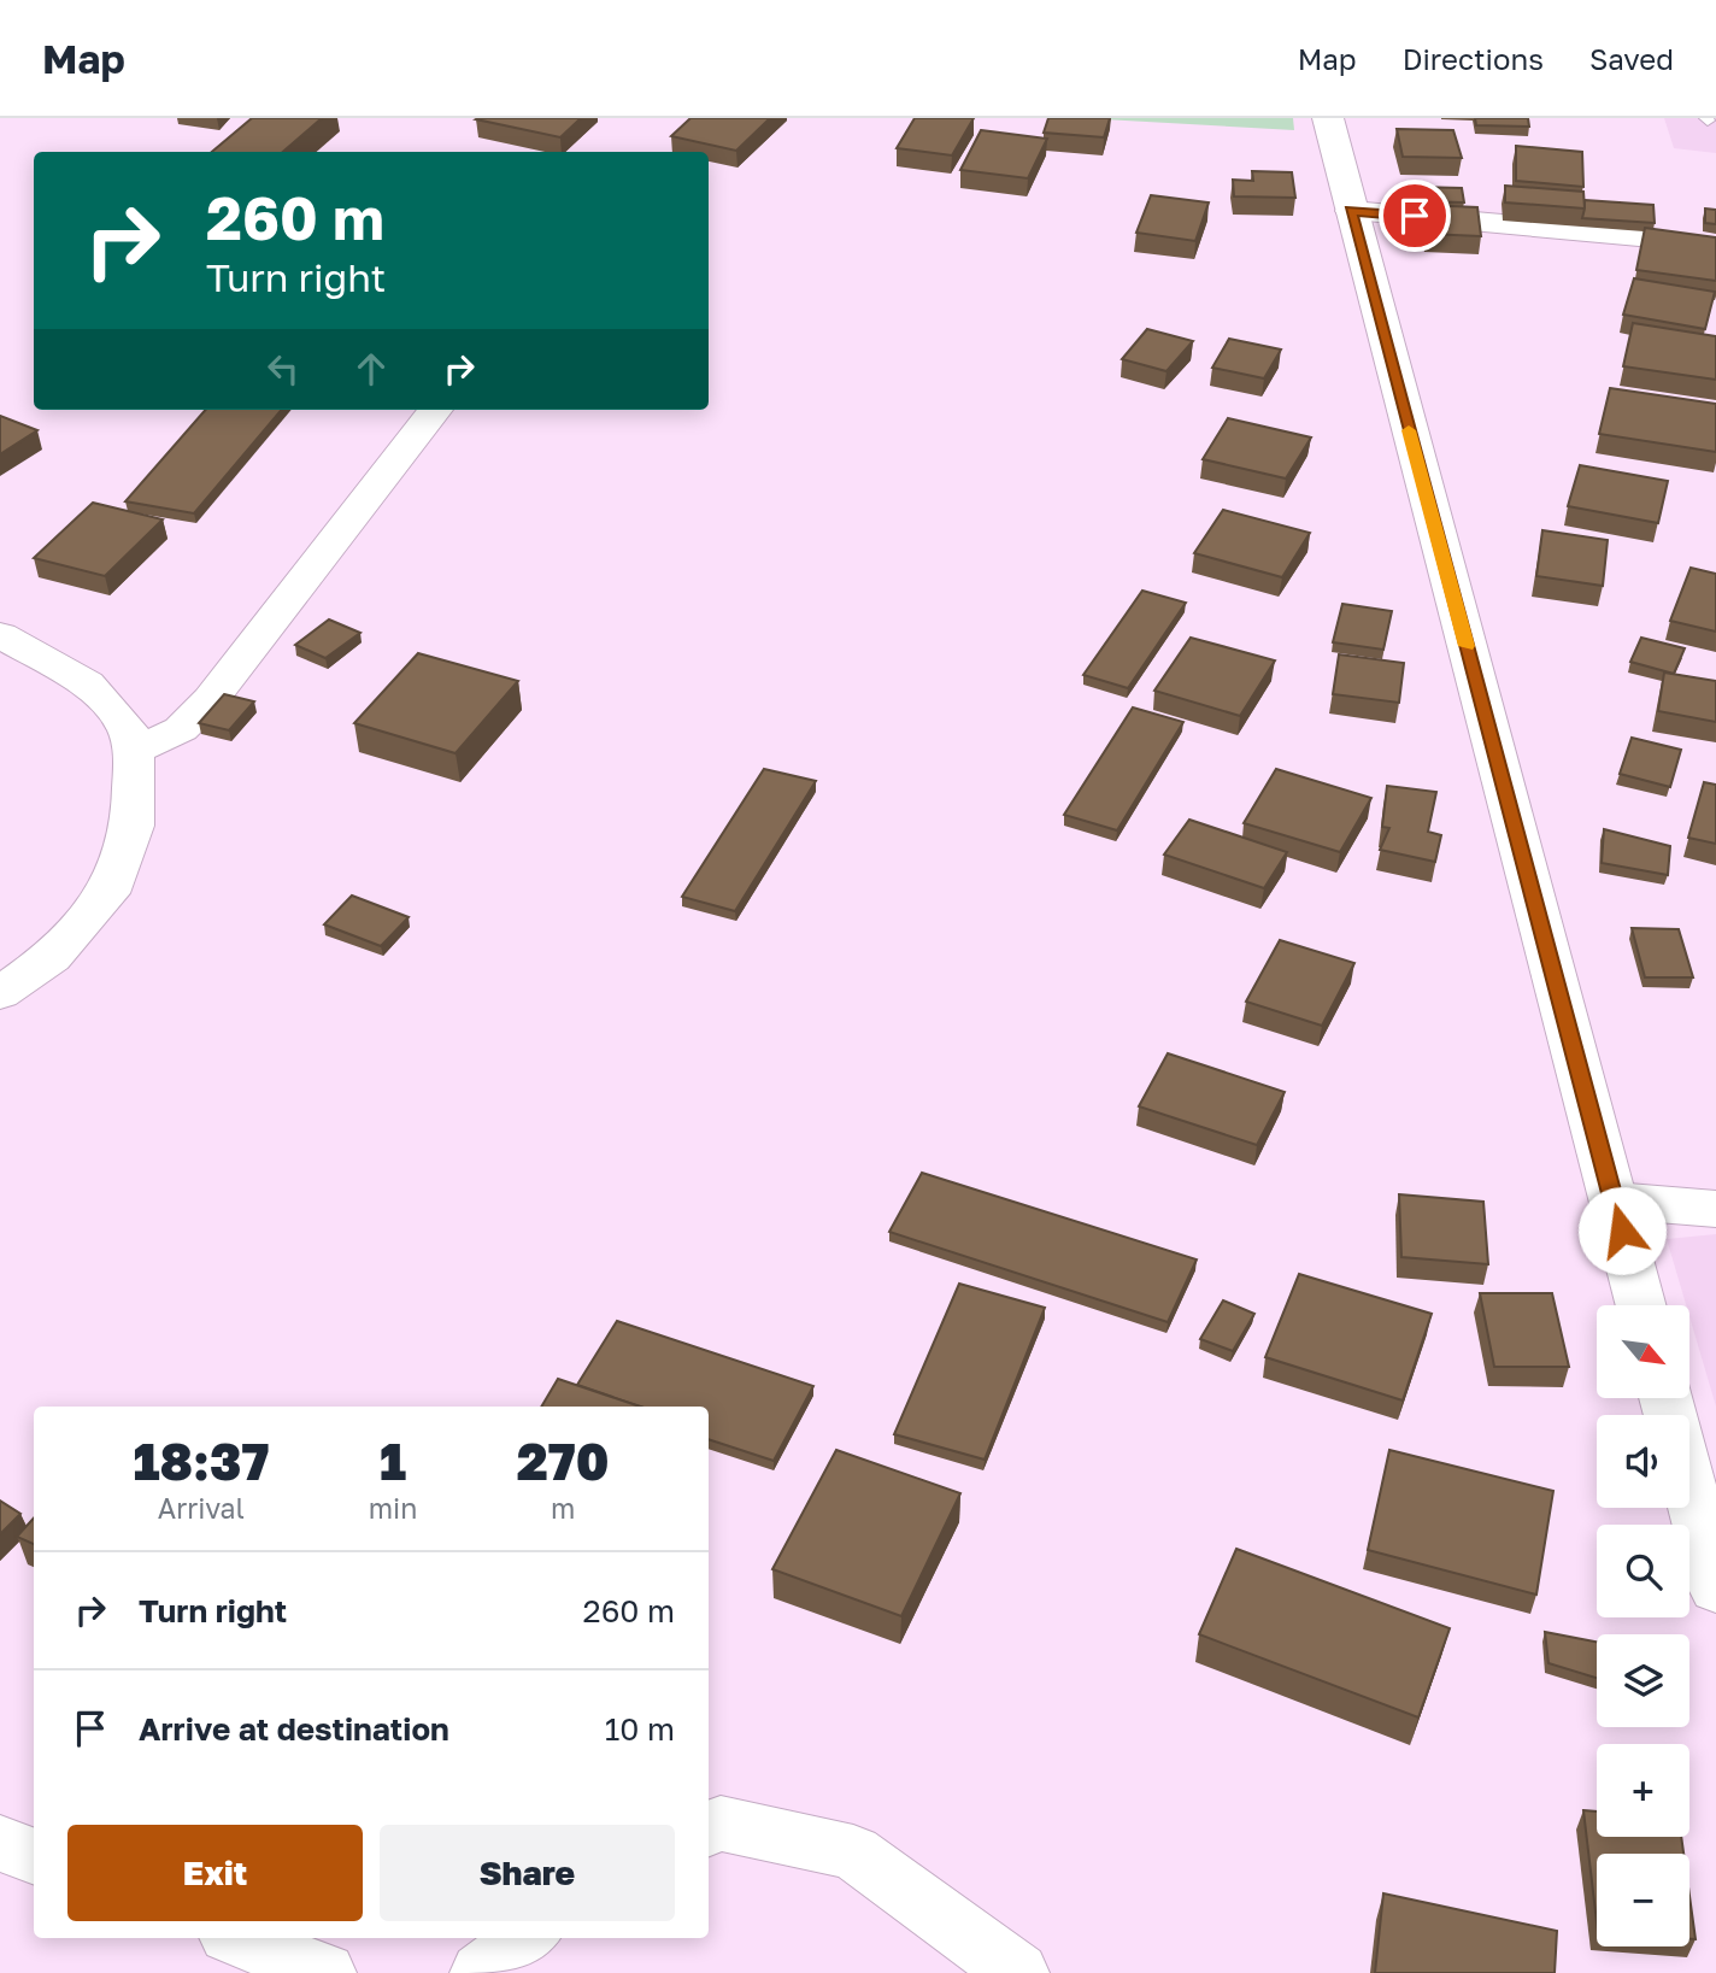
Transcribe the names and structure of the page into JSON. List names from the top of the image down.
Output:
{
  "north": "bottom right",
  "page": {
    "header": "Map",
    "nav": ["Map", "Directions", "Saved"],
    "turn": ["260 m", "Turn right"],
    "map_buttons": ["+", "−"],
    "eta": [
      "18:37",
      "Arrival",
      "1",
      "min",
      "270",
      "m"
    ],
    "list": [
      {
        "name": "Turn right",
        "value": "260 m"
      },
      {
        "name": "Arrive at destination",
        "value": "10 m"
      }
    ],
    "buttons": ["Exit", "Share"]
  }
}
